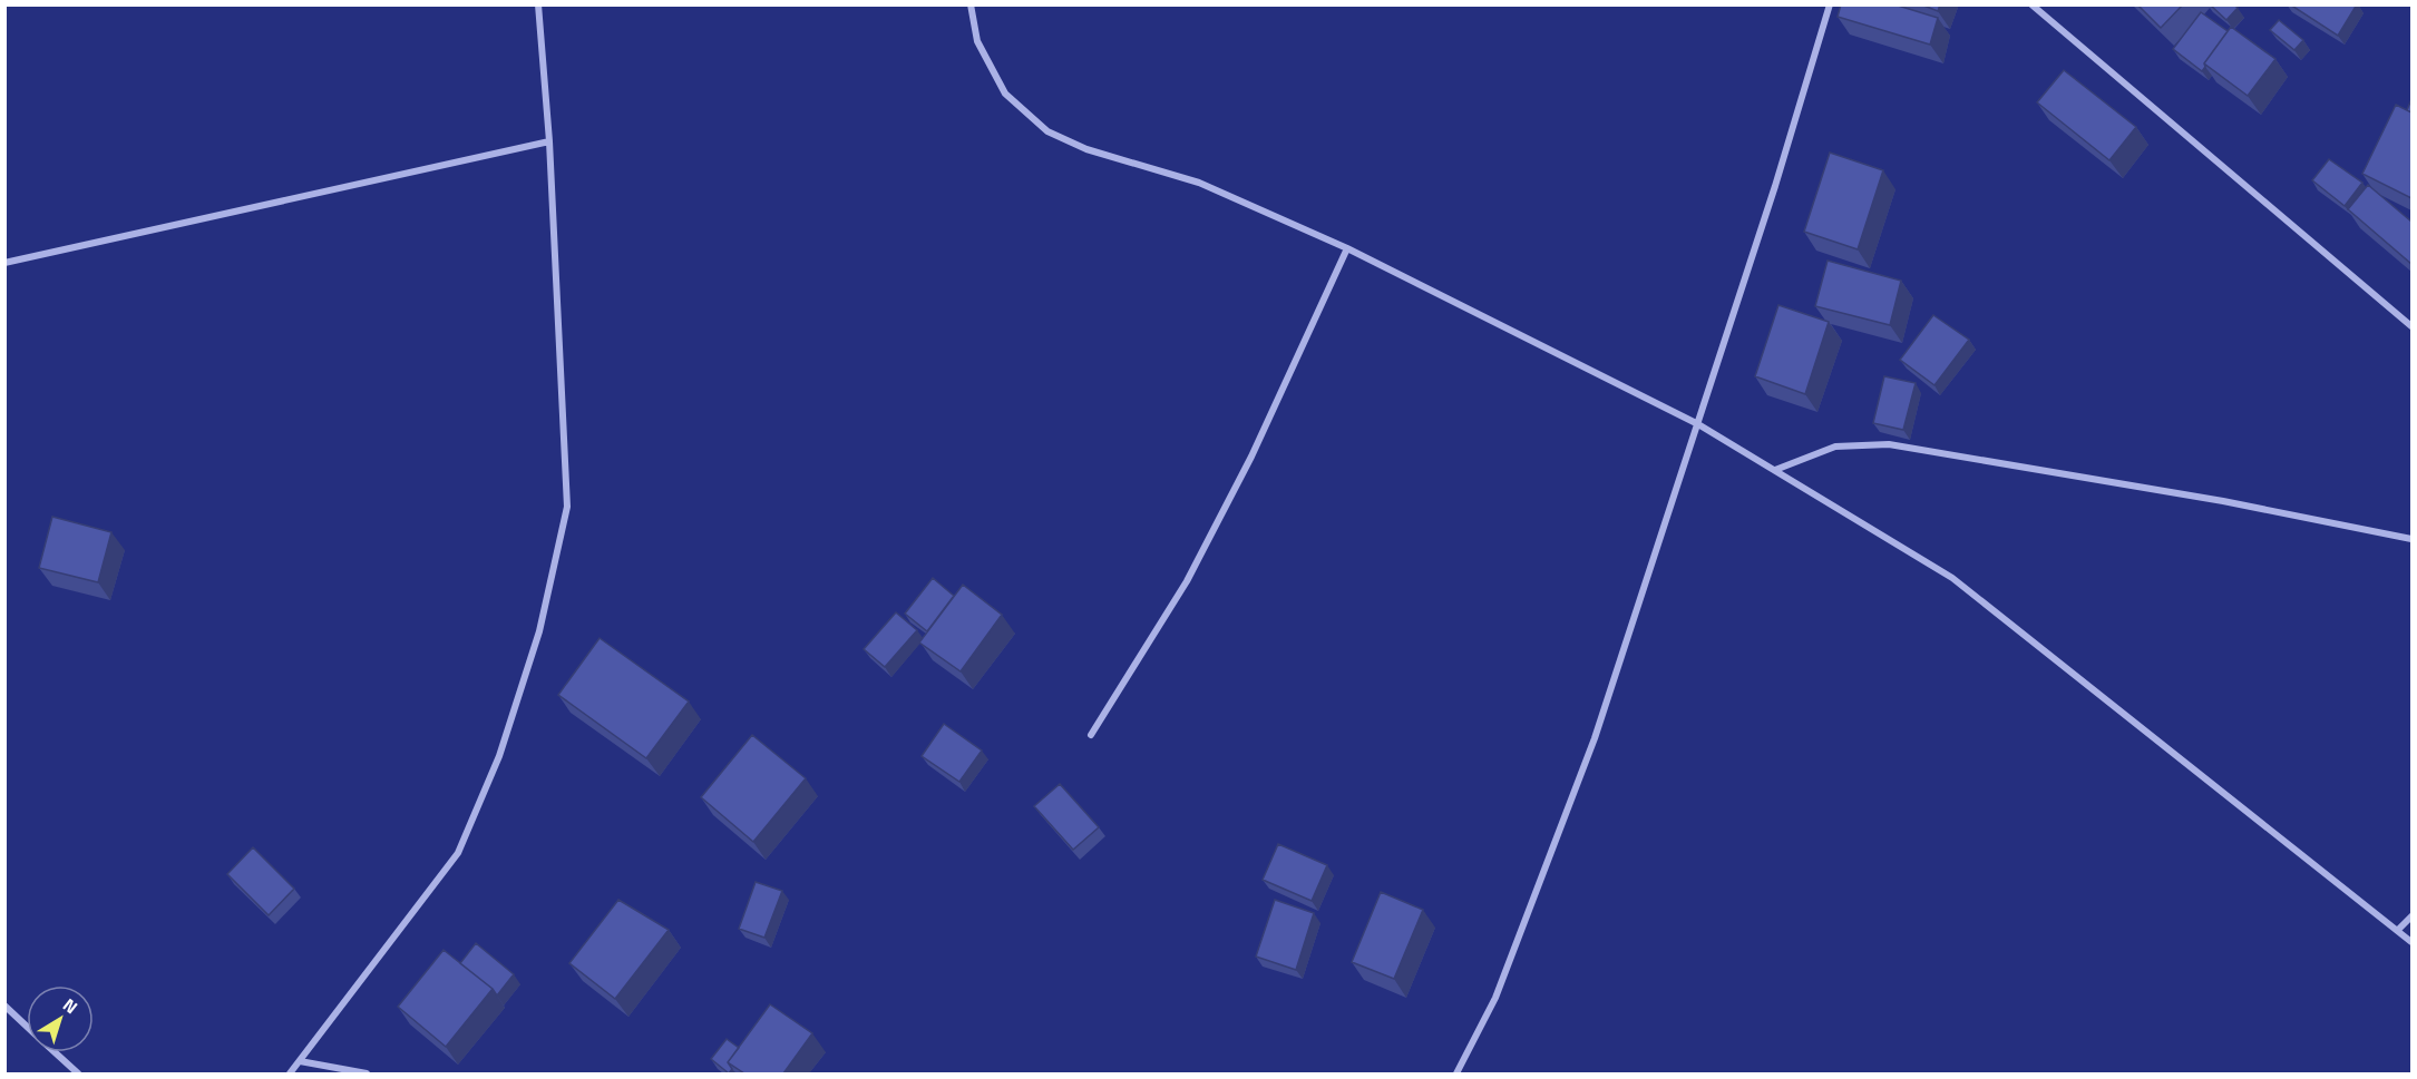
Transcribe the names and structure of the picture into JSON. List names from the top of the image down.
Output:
{
  "north": "top right"
}
